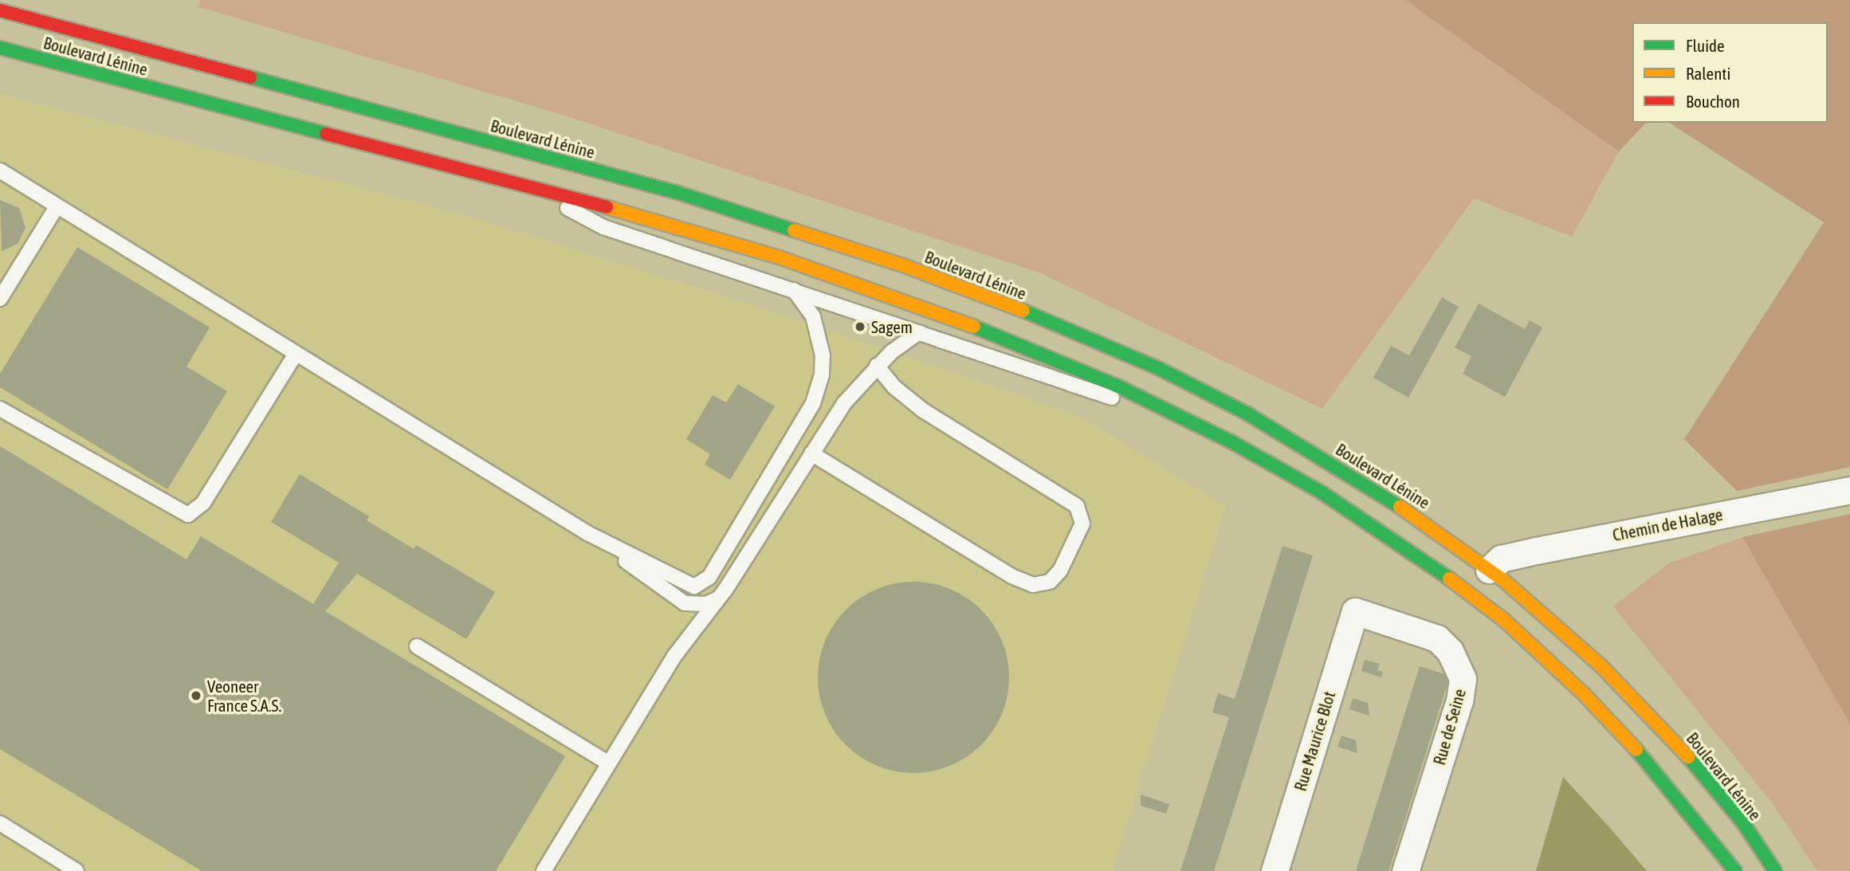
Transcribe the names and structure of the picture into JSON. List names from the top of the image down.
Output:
{
  "streets": {
    "main road": ["Boulevard Lénine"],
    "street": ["Chemin de Halage", "Rue de Seine", "Rue Maurice Blot"]
  },
  "crossings": [
    ["Boulevard Lénine", "Chemin de Halage"],
    ["Rue de Seine", "Rue Maurice Blot"]
  ],
  "places": ["Sagem", "Veoneer France S.A.S."],
  "legend": ["Fluide", "Ralenti", "Bouchon"]
}
